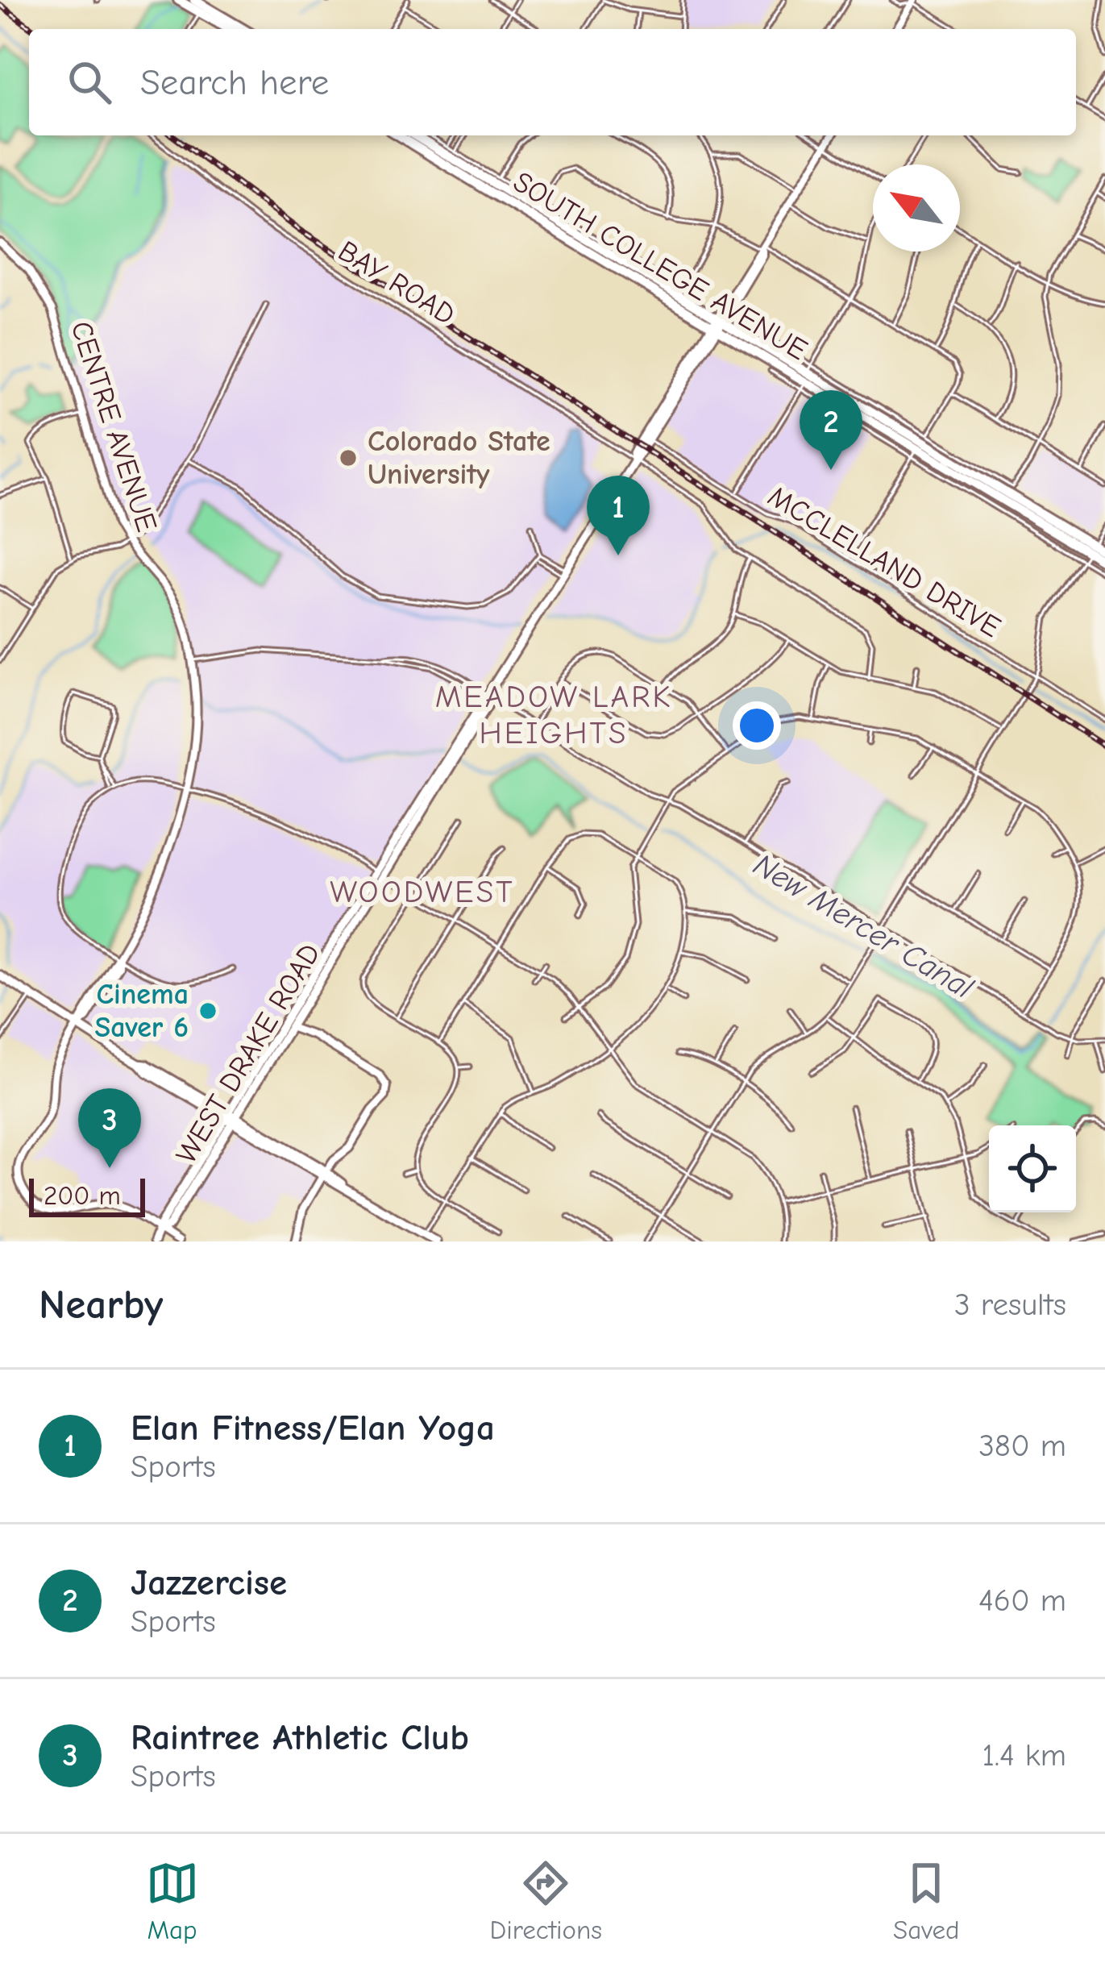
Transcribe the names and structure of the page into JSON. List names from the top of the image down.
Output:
{
  "streets": {
    "highway": ["SOUTH COLLEGE AVENUE"],
    "main road": ["WEST DRAKE ROAD"],
    "street": ["BAY ROAD", "CENTRE AVENUE", "MCCLELLAND DRIVE"]
  },
  "crossings": [
    ["SOUTH COLLEGE AVENUE", "WEST DRAKE ROAD"],
    ["BAY ROAD", "WEST DRAKE ROAD"],
    ["CENTRE AVENUE", "WEST DRAKE ROAD"],
    ["MCCLELLAND DRIVE", "WEST DRAKE ROAD"]
  ],
  "districts": ["MEADOW LARK HEIGHTS", "WOODWEST"],
  "water": ["New Mercer Canal"],
  "places": ["Colorado State University", "Cinema Saver 6"],
  "scale_bar": "200 m",
  "north": "top left",
  "page": {
    "search": "Search here",
    "pins": ["2", "1", "3"],
    "scale": "200 m",
    "heading": ["Nearby", "3 results"],
    "list": [
      {
        "mark": "1",
        "name": "Elan Fitness/Elan Yoga",
        "note": "Sports",
        "value": "380 m"
      },
      {
        "mark": "2",
        "name": "Jazzercise",
        "note": "Sports",
        "value": "460 m"
      },
      {
        "mark": "3",
        "name": "Raintree Athletic Club",
        "note": "Sports",
        "value": "1.4 km"
      }
    ],
    "nav": ["Map", "Directions", "Saved"]
  }
}
